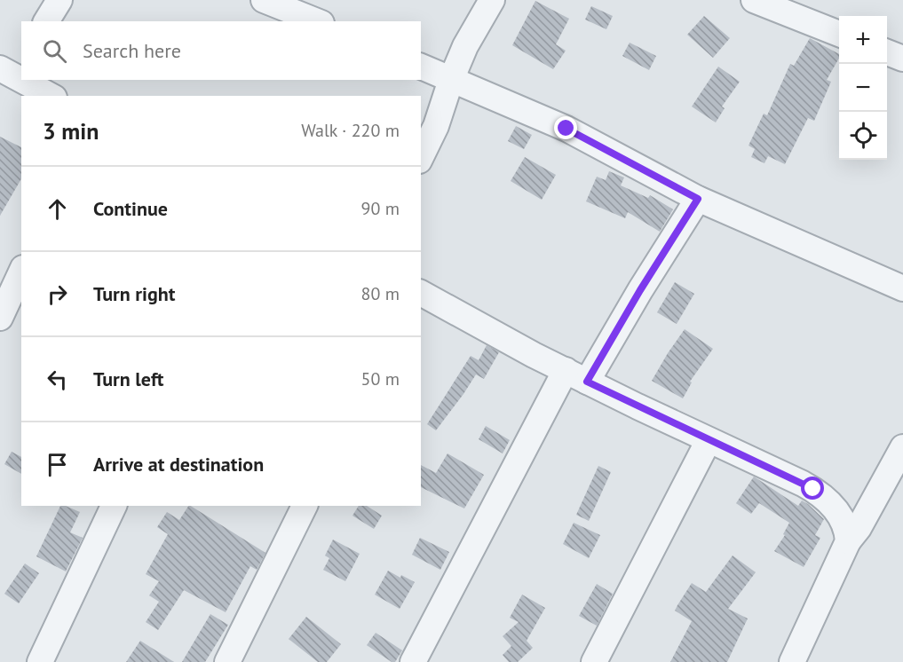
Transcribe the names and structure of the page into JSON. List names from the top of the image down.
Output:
{
  "page": {
    "map_buttons": ["+", "−"],
    "search": "Search here",
    "heading": ["3 min", "Walk · 220 m"],
    "list": [
      ["Continue", "90 m"],
      ["Turn right", "80 m"],
      ["Turn left", "50 m"],
      "Arrive at destination"
    ]
  }
}
